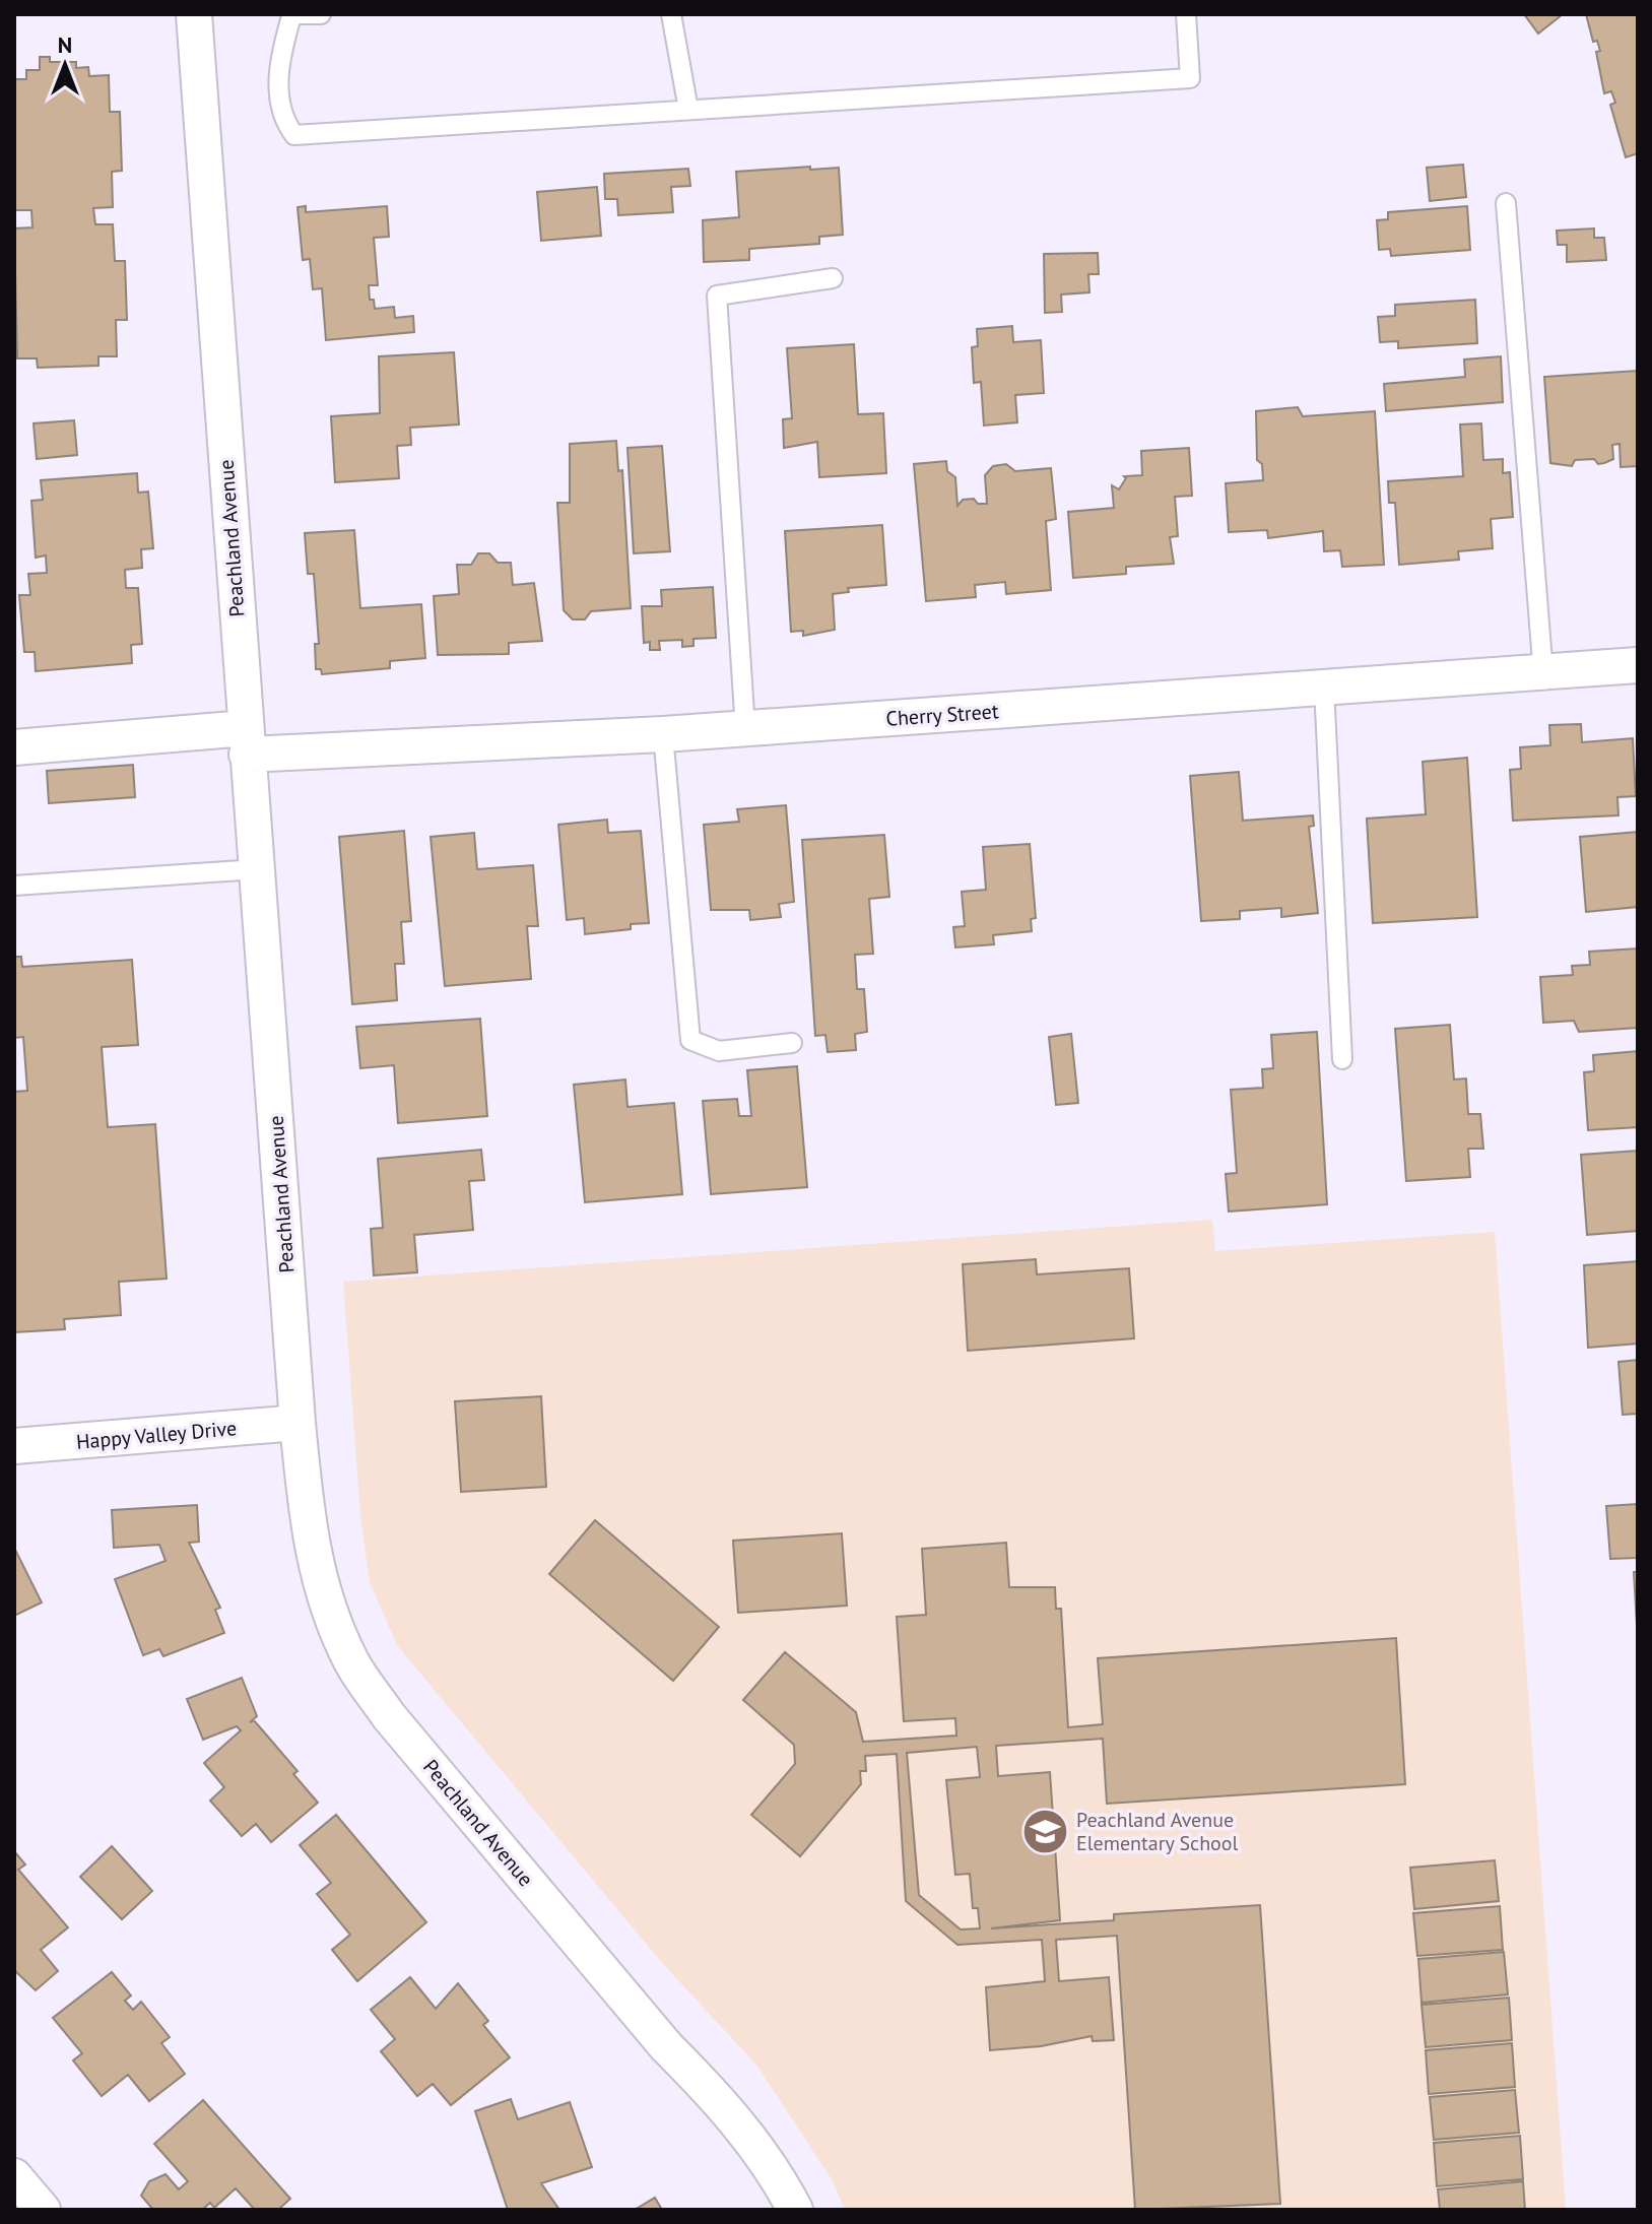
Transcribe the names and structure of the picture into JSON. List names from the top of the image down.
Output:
{
  "streets": {
    "street": ["Peachland Avenue", "Cherry Street", "Happy Valley Drive"]
  },
  "crossings": [
    ["Peachland Avenue", "Cherry Street"],
    ["Peachland Avenue", "Happy Valley Drive"]
  ],
  "places": {
    "school or university": ["Peachland Avenue Elementary School"]
  },
  "north": "top"
}
